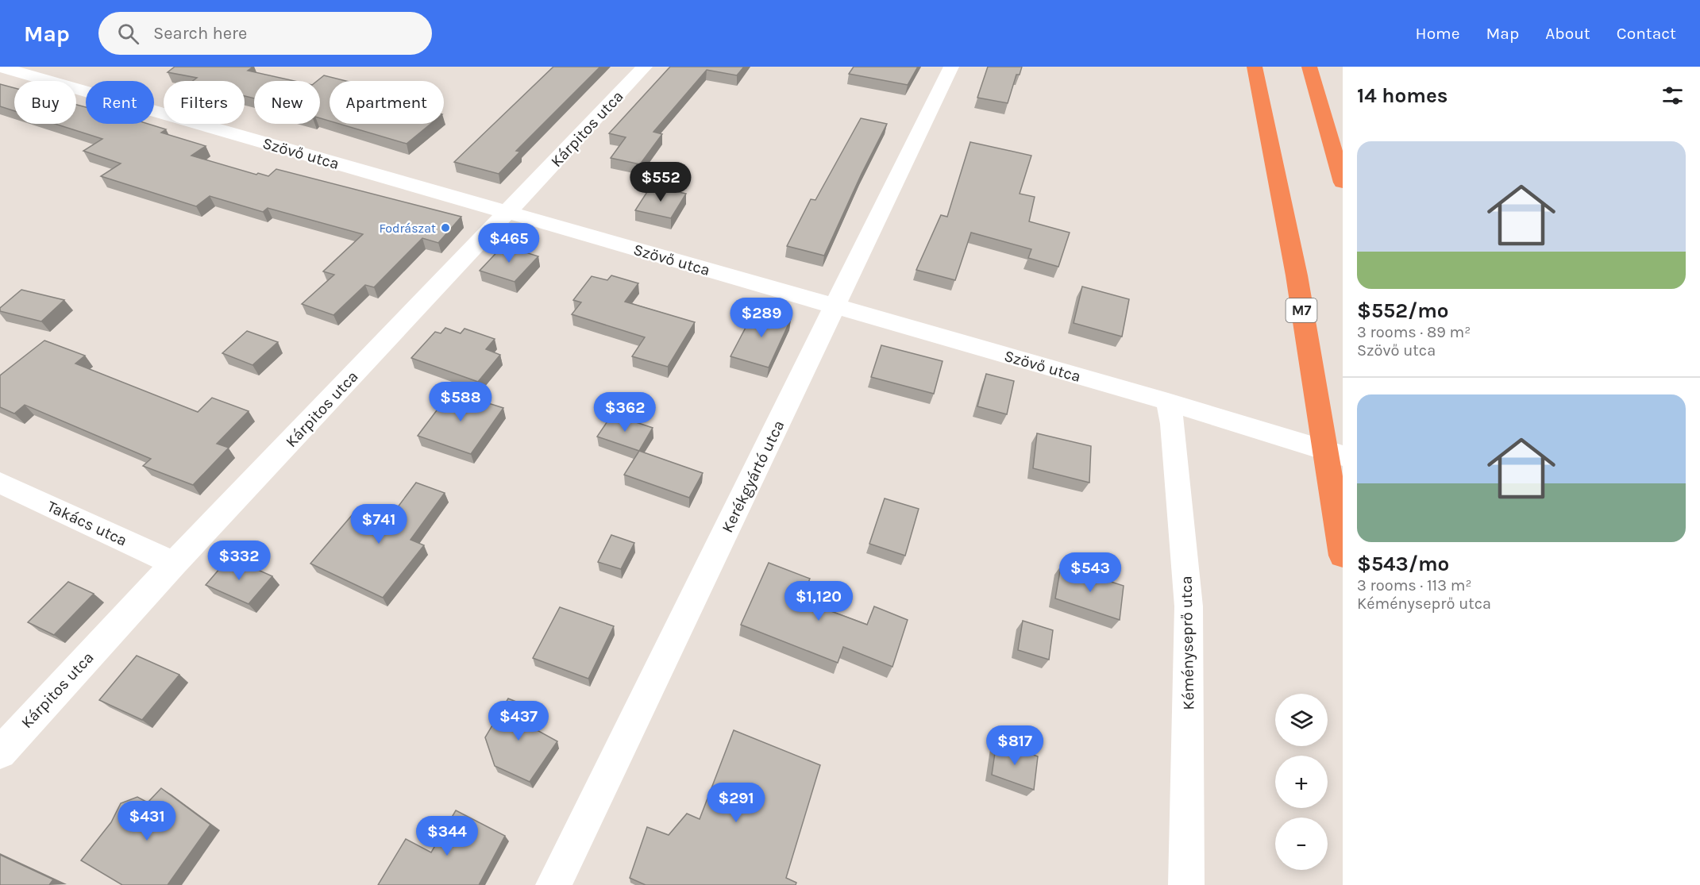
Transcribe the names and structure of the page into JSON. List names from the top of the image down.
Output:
{
  "streets": {
    "highway": ["M7"],
    "street": [
      "Kárpitos utca",
      "Szövő utca",
      "Kerékgyártó utca",
      "Takács utca",
      "Kéményseprő utca"
    ]
  },
  "crossings": [
    ["Kárpitos utca", "Szövő utca"],
    ["Kárpitos utca", "Takács utca"],
    ["Szövő utca", "Kerékgyártó utca"],
    ["Szövő utca", "Kéményseprő utca"]
  ],
  "places": ["Fodrászat"],
  "page": {
    "header": "Map",
    "search": "Search here",
    "nav": [
      "Home",
      "Map",
      "About",
      "Contact"
    ],
    "heading": "14 homes",
    "chip": [
      "Buy",
      "Rent",
      "Filters",
      "New",
      "Apartment"
    ],
    "list": [
      {
        "name": "$552/mo",
        "note": "3 rooms · 89 m² · Szövő utca"
      },
      {
        "name": "$543/mo",
        "note": "3 rooms · 113 m² · Kéményseprő utca"
      }
    ],
    "price": [
      "$552",
      "$465",
      "$289",
      "$588",
      "$362",
      "$741",
      "$332",
      "$543",
      "$1,120",
      "$437",
      "$817",
      "$291",
      "$431",
      "$344"
    ],
    "map_buttons": ["+", "−"]
  }
}
